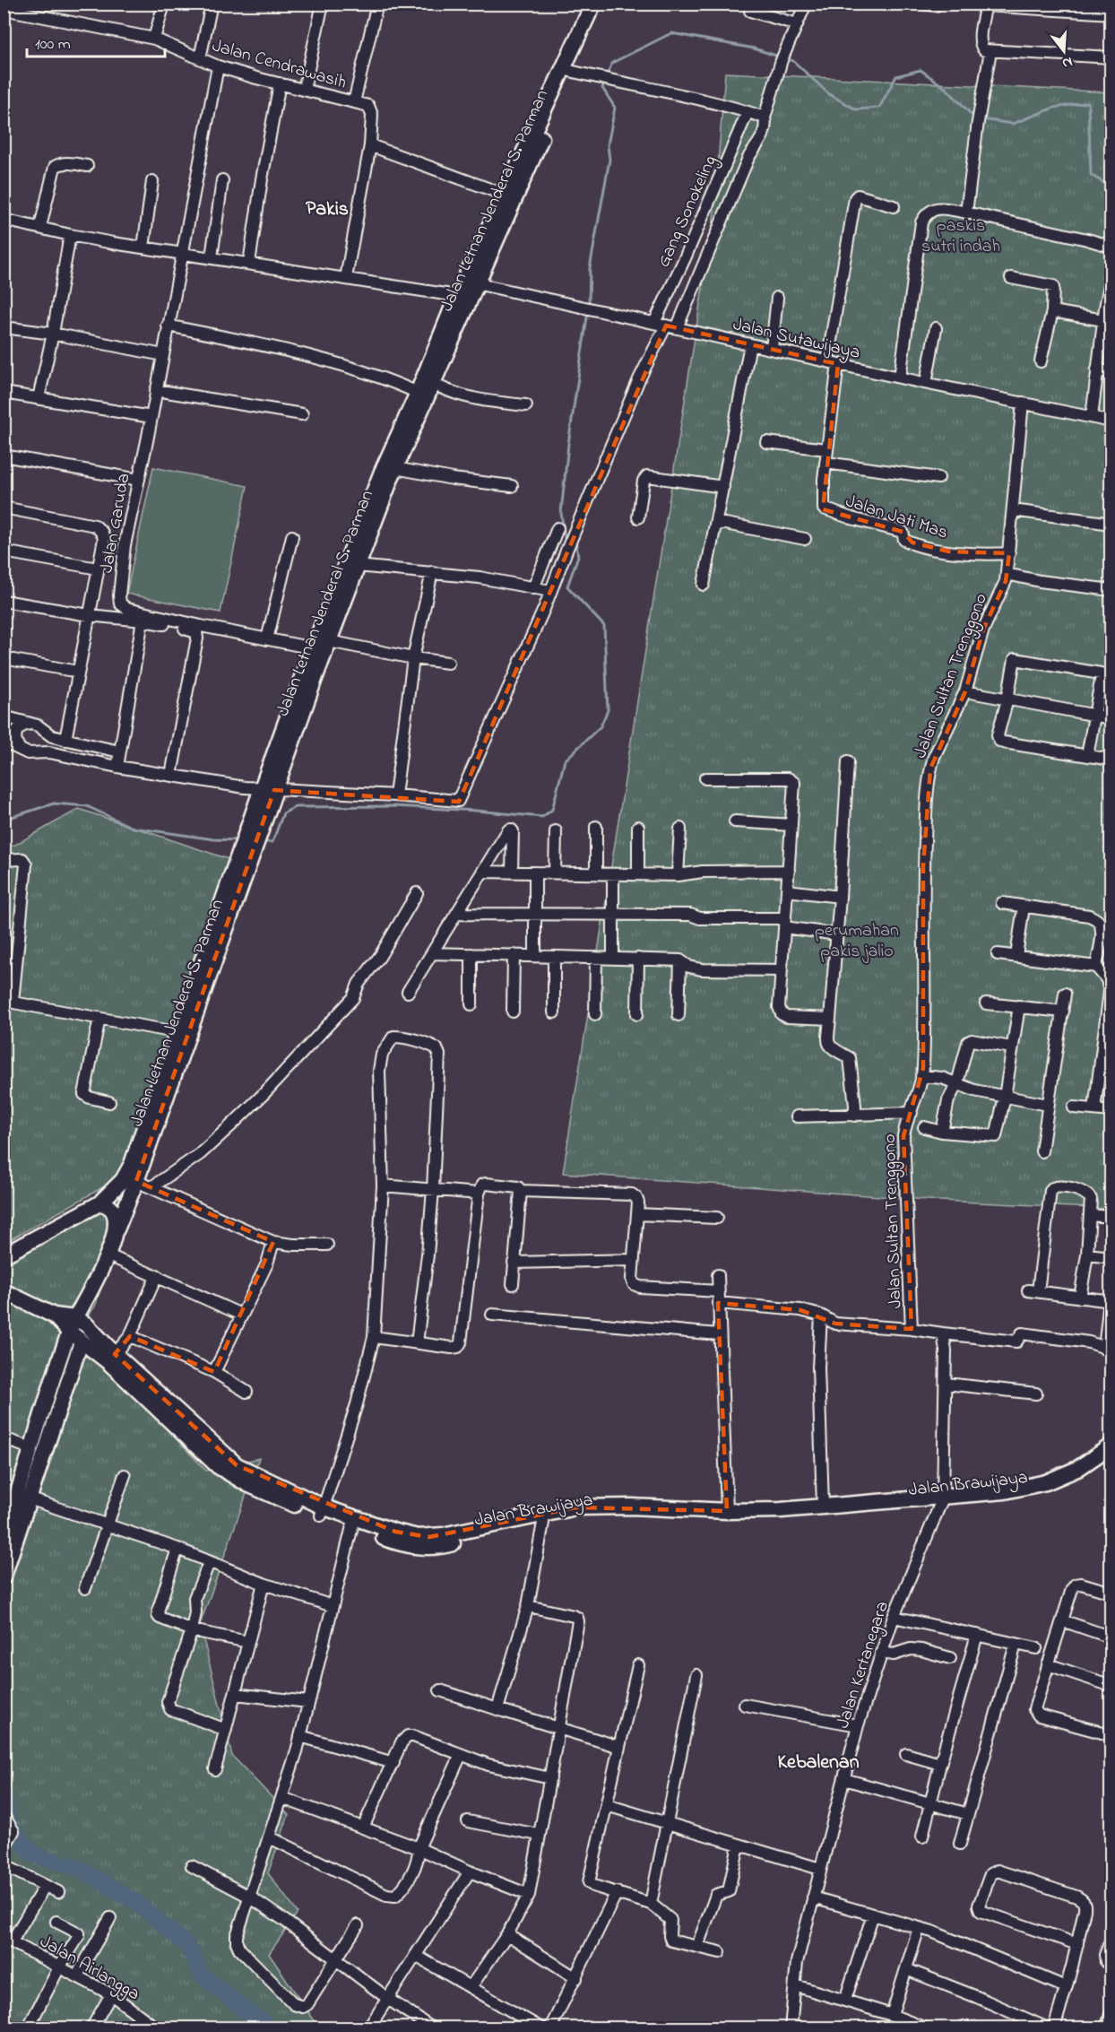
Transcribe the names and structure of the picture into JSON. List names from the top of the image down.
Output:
{
  "streets": {
    "highway": ["Jalan Letnan Jenderal S. Parman", "Jalan Brawijaya"],
    "street": [
      "Jalan Cendrawasih",
      "Gang Sonokeling",
      "Jalan Sutawijaya",
      "Jalan Jati Mas",
      "Jalan Garuda",
      "Jalan Sultan Trenggono",
      "Jalan Kertanegara",
      "Jalan Airlangga"
    ]
  },
  "crossings": [
    ["Jalan Cendrawasih", "Jalan Garuda"],
    ["Jalan Letnan Jenderal S. Parman", "Jalan Sutawijaya"],
    ["Jalan Letnan Jenderal S. Parman", "Jalan Garuda"],
    ["Jalan Letnan Jenderal S. Parman", "Jalan Brawijaya"],
    ["Gang Sonokeling", "Jalan Sutawijaya"],
    ["Jalan Sutawijaya", "Jalan Jati Mas"],
    ["Jalan Sutawijaya", "Jalan Sultan Trenggono"],
    ["Jalan Jati Mas", "Jalan Sultan Trenggono"],
    ["Jalan Brawijaya", "Jalan Kertanegara"]
  ],
  "districts": ["Pakis", "Kebalenan"],
  "parks": ["paskis sutri indah", "perumahan pakis jalio"],
  "scale_bar": "100 m",
  "north": "bottom"
}
